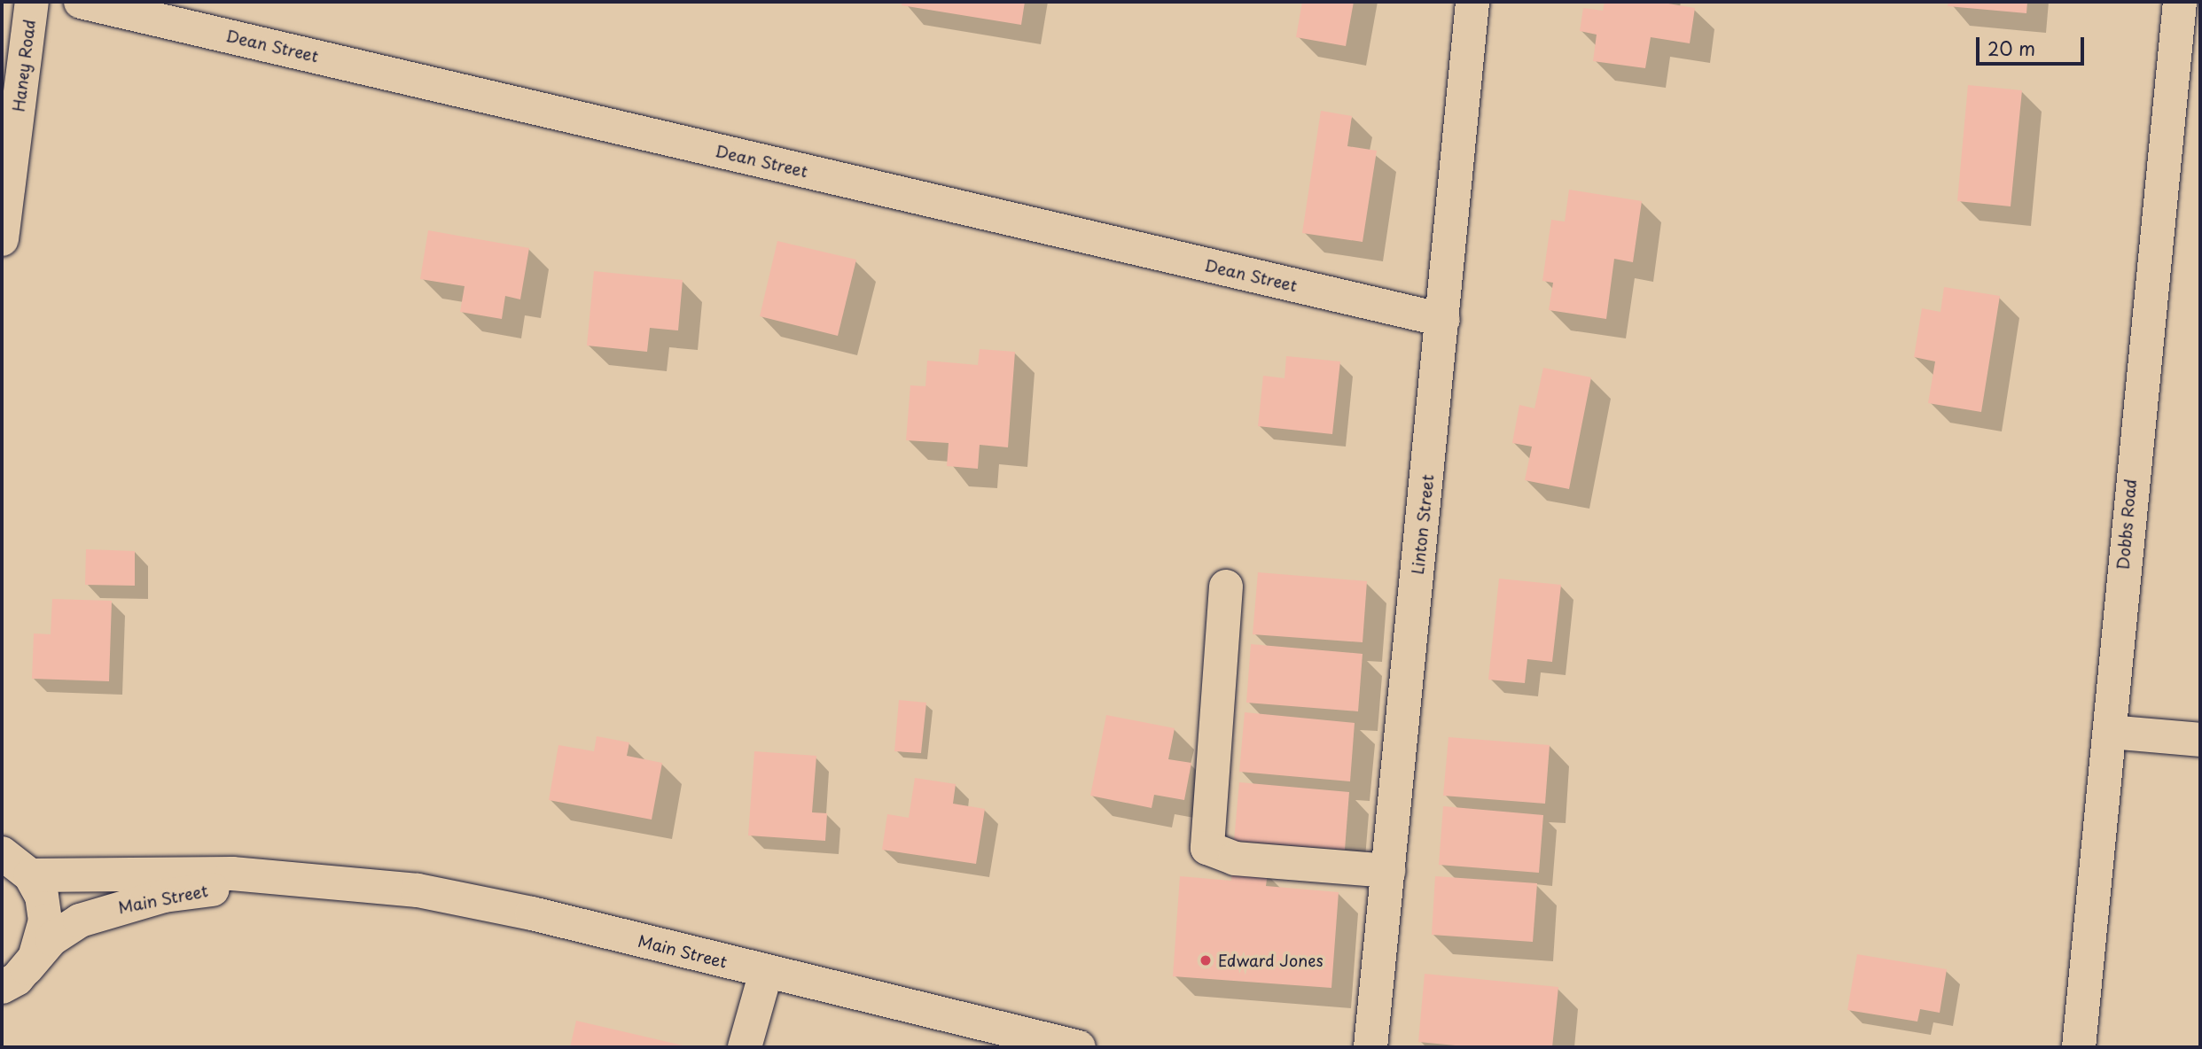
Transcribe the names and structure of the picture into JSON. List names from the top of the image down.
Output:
{
  "streets": {
    "street": [
      "Dean Street",
      "Haney Road",
      "Linton Street",
      "Dobbs Road",
      "Main Street"
    ]
  },
  "crossings": [
    ["Dean Street", "Linton Street"]
  ],
  "places": ["Edward Jones"],
  "scale_bar": "20 m"
}
